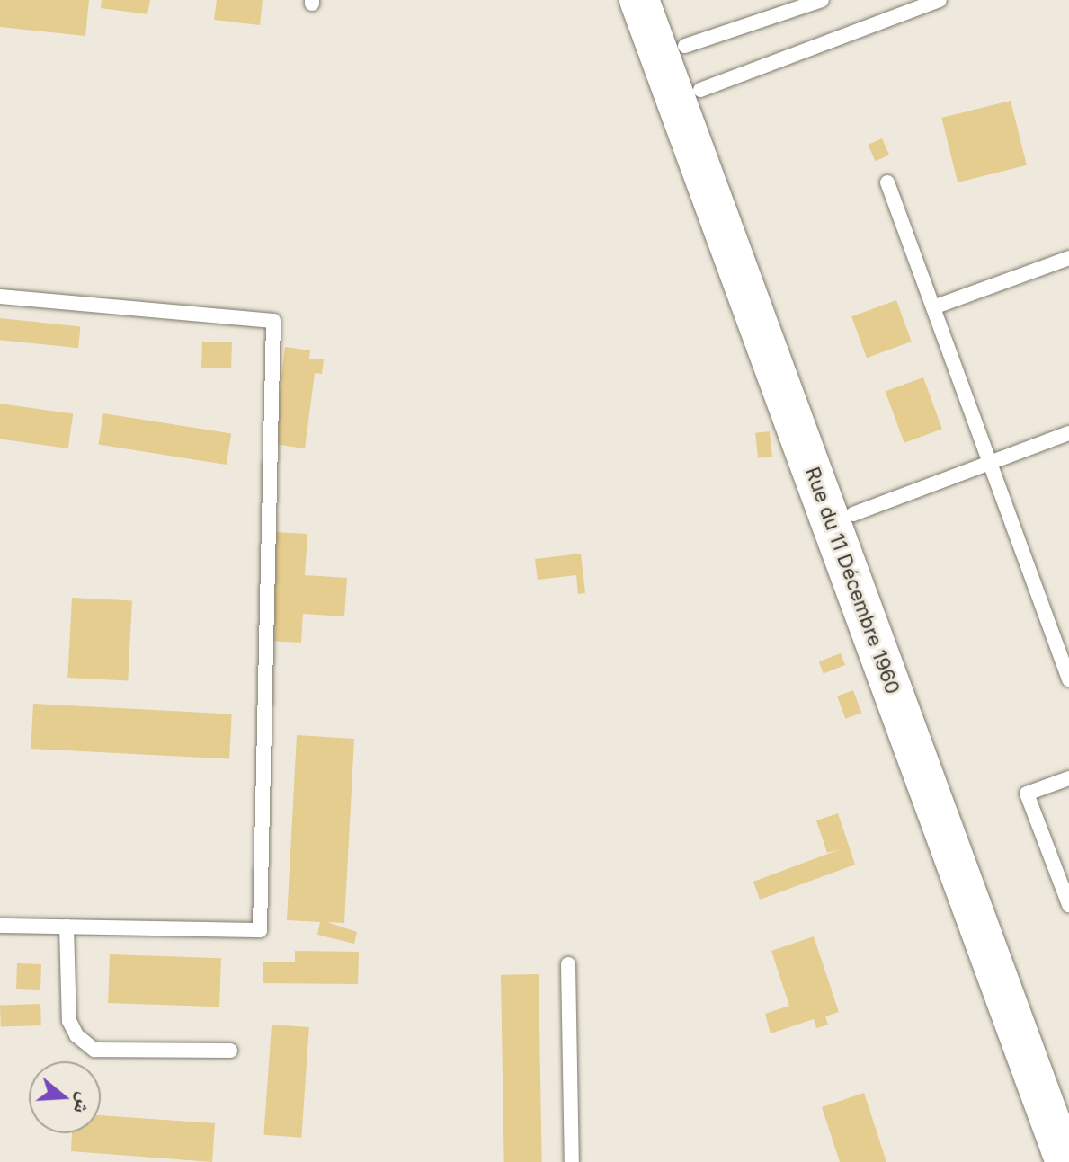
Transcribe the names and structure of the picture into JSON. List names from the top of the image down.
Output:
{
  "streets": {
    "main road": ["Rue du 11 Décembre 1960"]
  },
  "north": "right"
}
